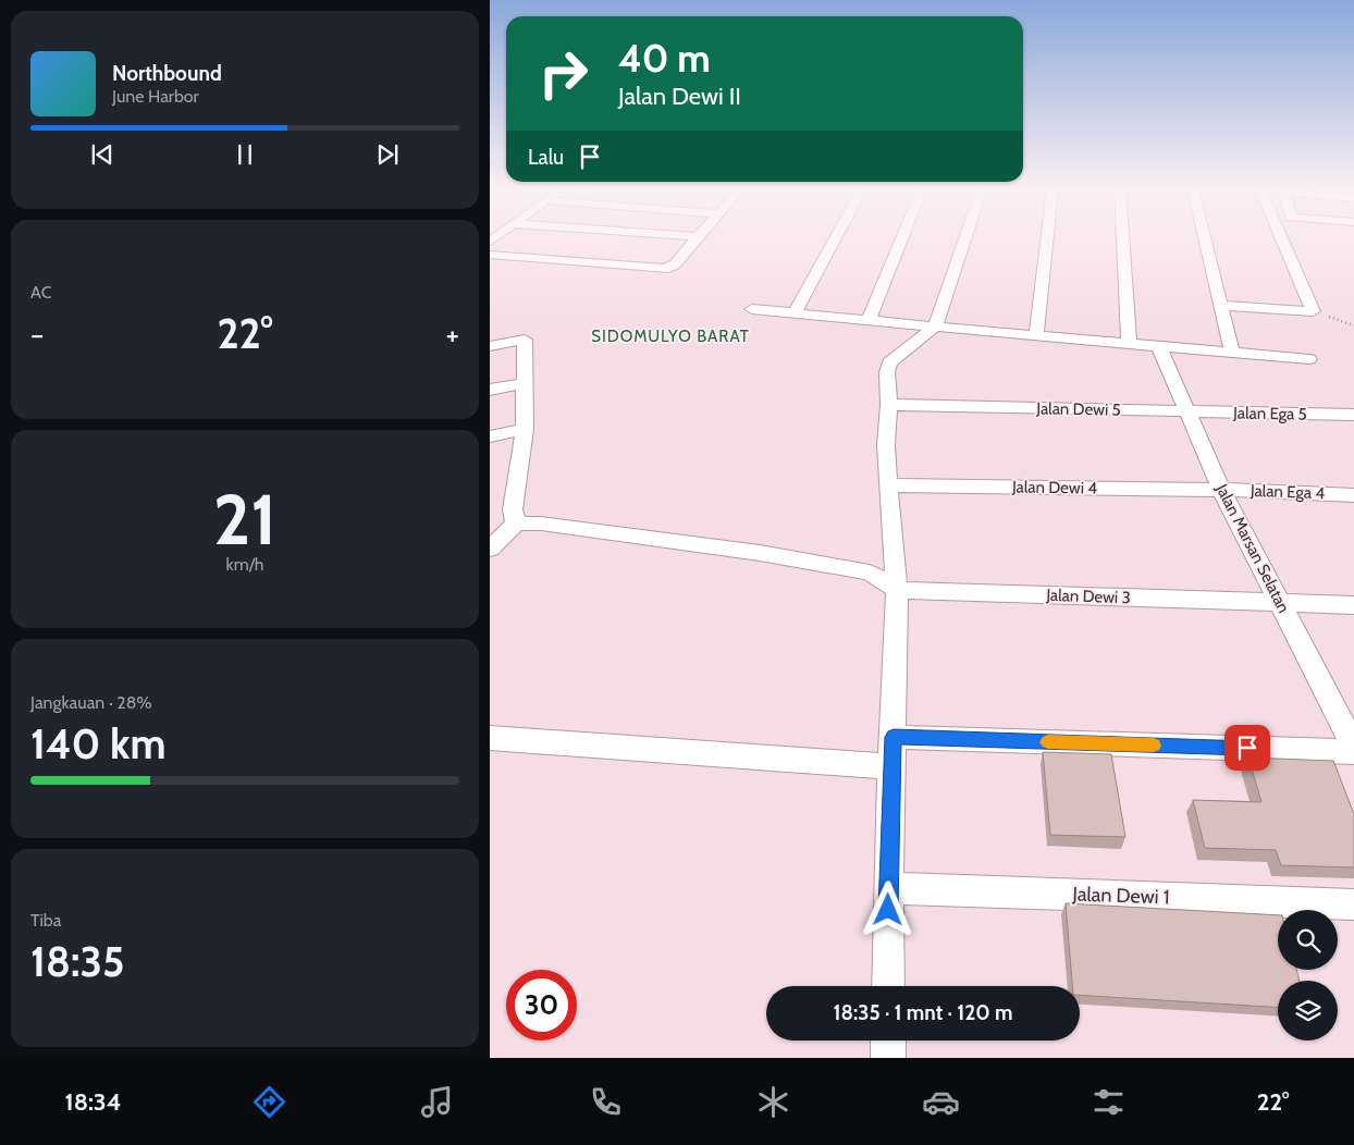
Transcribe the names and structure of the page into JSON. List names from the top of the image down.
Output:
{
  "streets": {
    "street": [
      "Jalan Dewi 5",
      "Jalan Ega 5",
      "Jalan Dewi 4",
      "Jalan Ega 4",
      "Jalan Marsan Selatan",
      "Jalan Dewi 3",
      "Jalan Dewi 1"
    ]
  },
  "crossings": [
    ["Jalan Dewi 5", "Jalan Ega 5"],
    ["Jalan Dewi 5", "Jalan Marsan Selatan"],
    ["Jalan Ega 5", "Jalan Marsan Selatan"],
    ["Jalan Dewi 4", "Jalan Ega 4"],
    ["Jalan Dewi 4", "Jalan Marsan Selatan"],
    ["Jalan Ega 4", "Jalan Marsan Selatan"],
    ["Jalan Marsan Selatan", "Jalan Dewi 3"]
  ],
  "districts": ["SIDOMULYO BARAT"],
  "page": {
    "turn": ["40 m", "Jalan Dewi II"],
    "song": ["Northbound", "June Harbor"],
    "then": "Lalu",
    "tile": [
      "AC",
      ["21", "km/h"],
      ["Jangkauan · 28%", "140 km"],
      ["Tiba", "18:35"]
    ],
    "heat": ["−", "22°", "+"],
    "limit": "30",
    "trip": "18:35 · 1 mnt · 120 m",
    "tabs": ["18:34", "22°"]
  }
}
